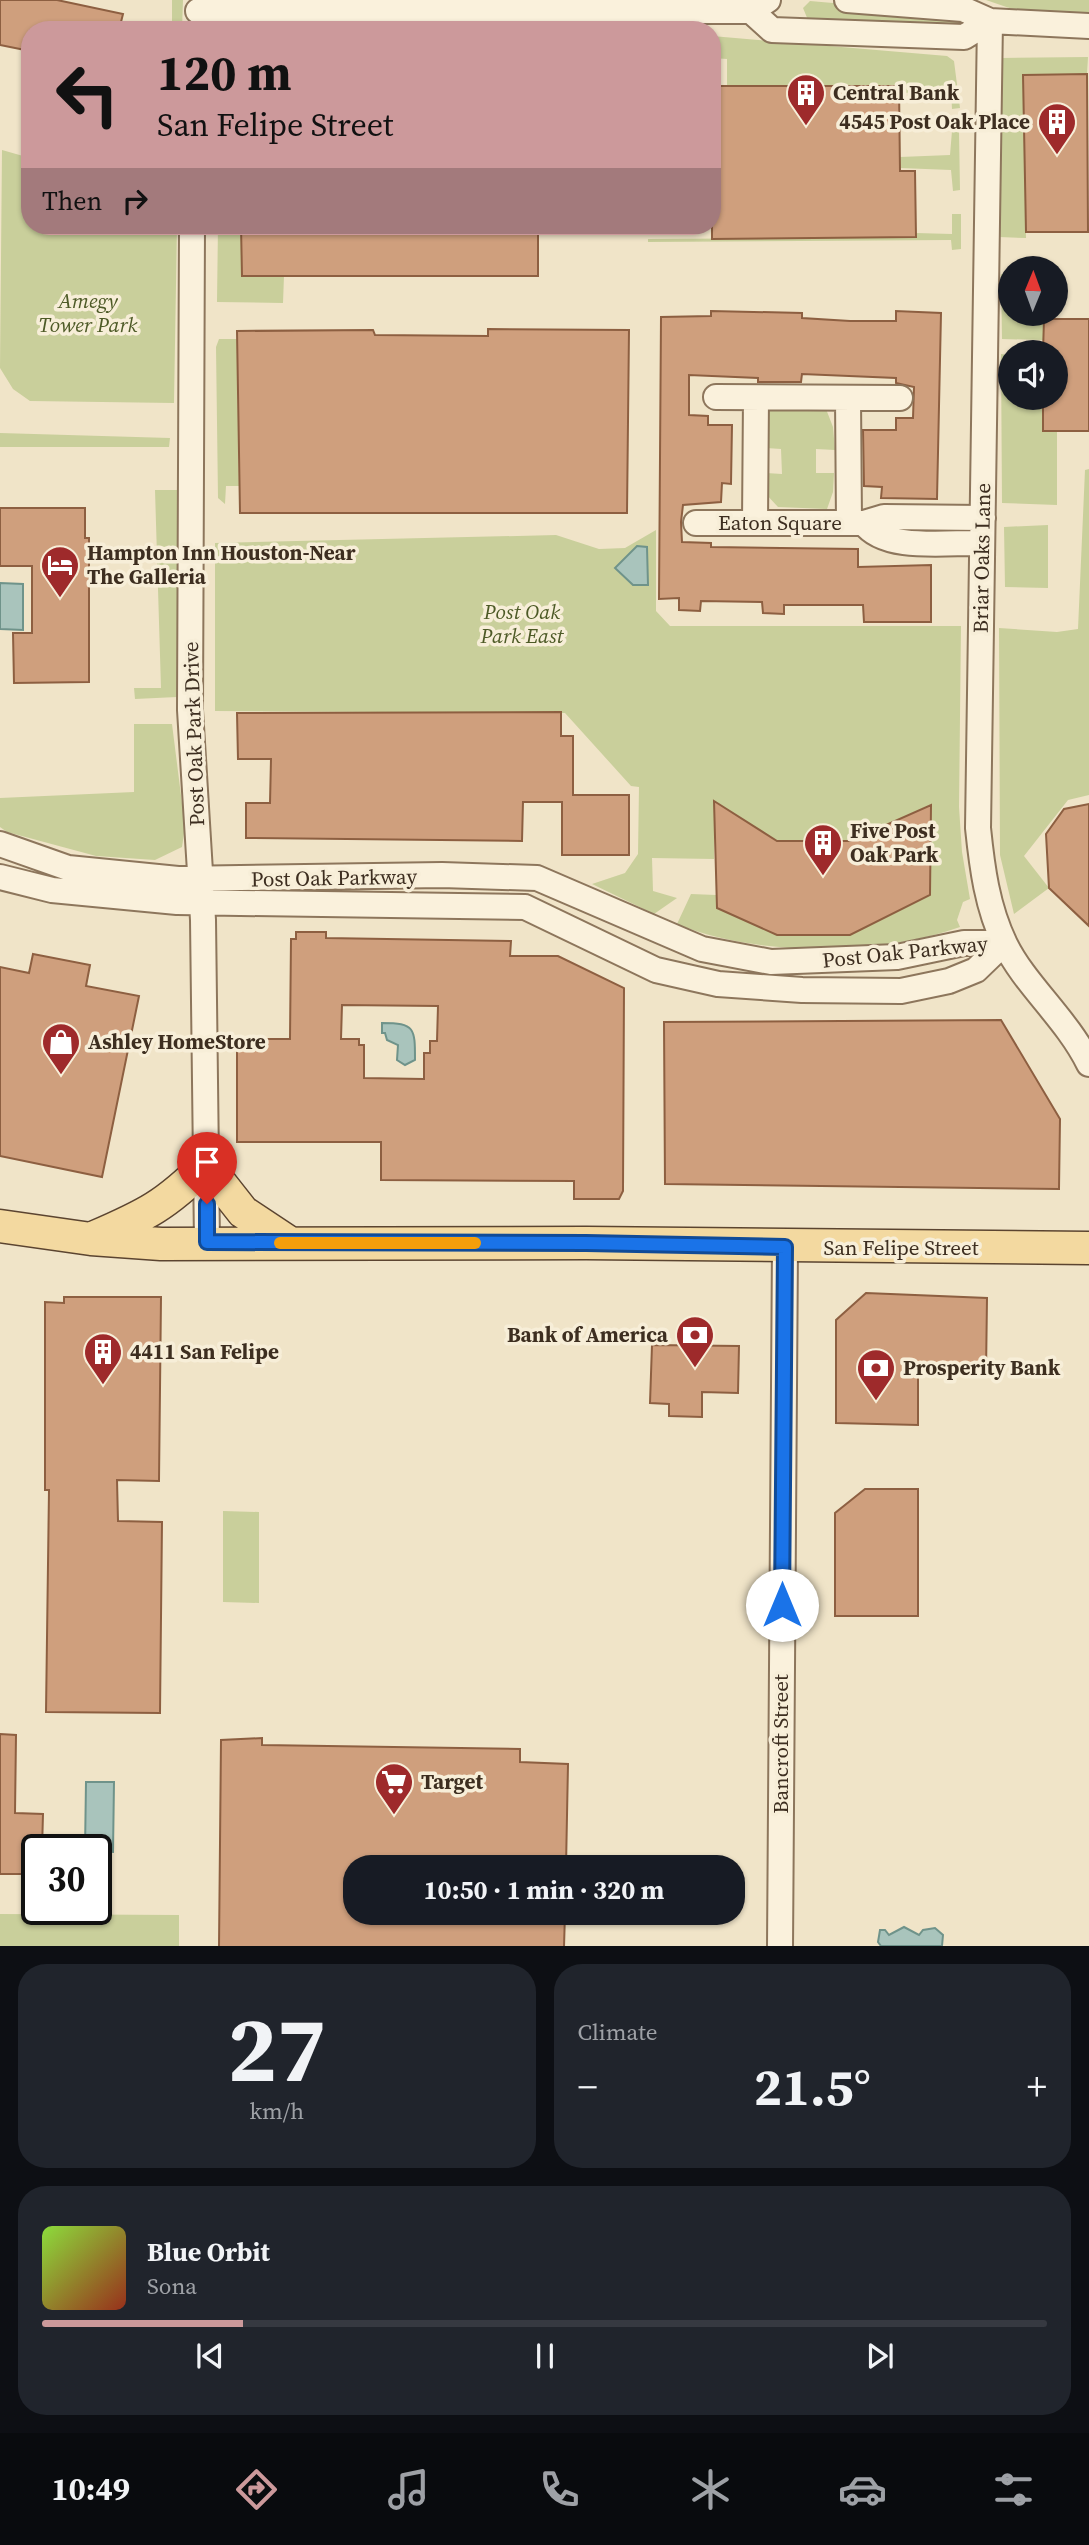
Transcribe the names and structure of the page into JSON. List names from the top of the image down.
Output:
{
  "streets": {
    "main road": ["San Felipe Street"],
    "street": [
      "Eaton Square",
      "Briar Oaks Lane",
      "Post Oak Park Drive",
      "Post Oak Parkway",
      "Bancroft Street"
    ]
  },
  "crossings": [
    ["Eaton Square", "Briar Oaks Lane"],
    ["Briar Oaks Lane", "Post Oak Parkway"],
    ["Post Oak Park Drive", "Post Oak Parkway"],
    ["Post Oak Park Drive", "San Felipe Street"],
    ["San Felipe Street", "Bancroft Street"]
  ],
  "parks": ["Amegy Tower Park", "Post Oak Park East"],
  "places": {
    "building": [
      "Central Bank",
      "4545 Post Oak Place",
      "Five Post Oak Park",
      "4411 San Felipe"
    ],
    "hotel": ["Hampton Inn Houston-Near The Galleria"],
    "shop": ["Ashley HomeStore"],
    "bank": ["Bank of America", "Prosperity Bank"],
    "supermarket": ["Target"]
  },
  "north": "top",
  "page": {
    "turn": ["120 m", "San Felipe Street"],
    "then": "Then",
    "limit": "30",
    "trip": "10:50 · 1 min · 320 m",
    "tile": [
      ["27", "km/h"],
      "Climate"
    ],
    "heat": ["−", "21.5°", "+"],
    "song": ["Blue Orbit", "Sona"],
    "tabs": "10:49"
  }
}
